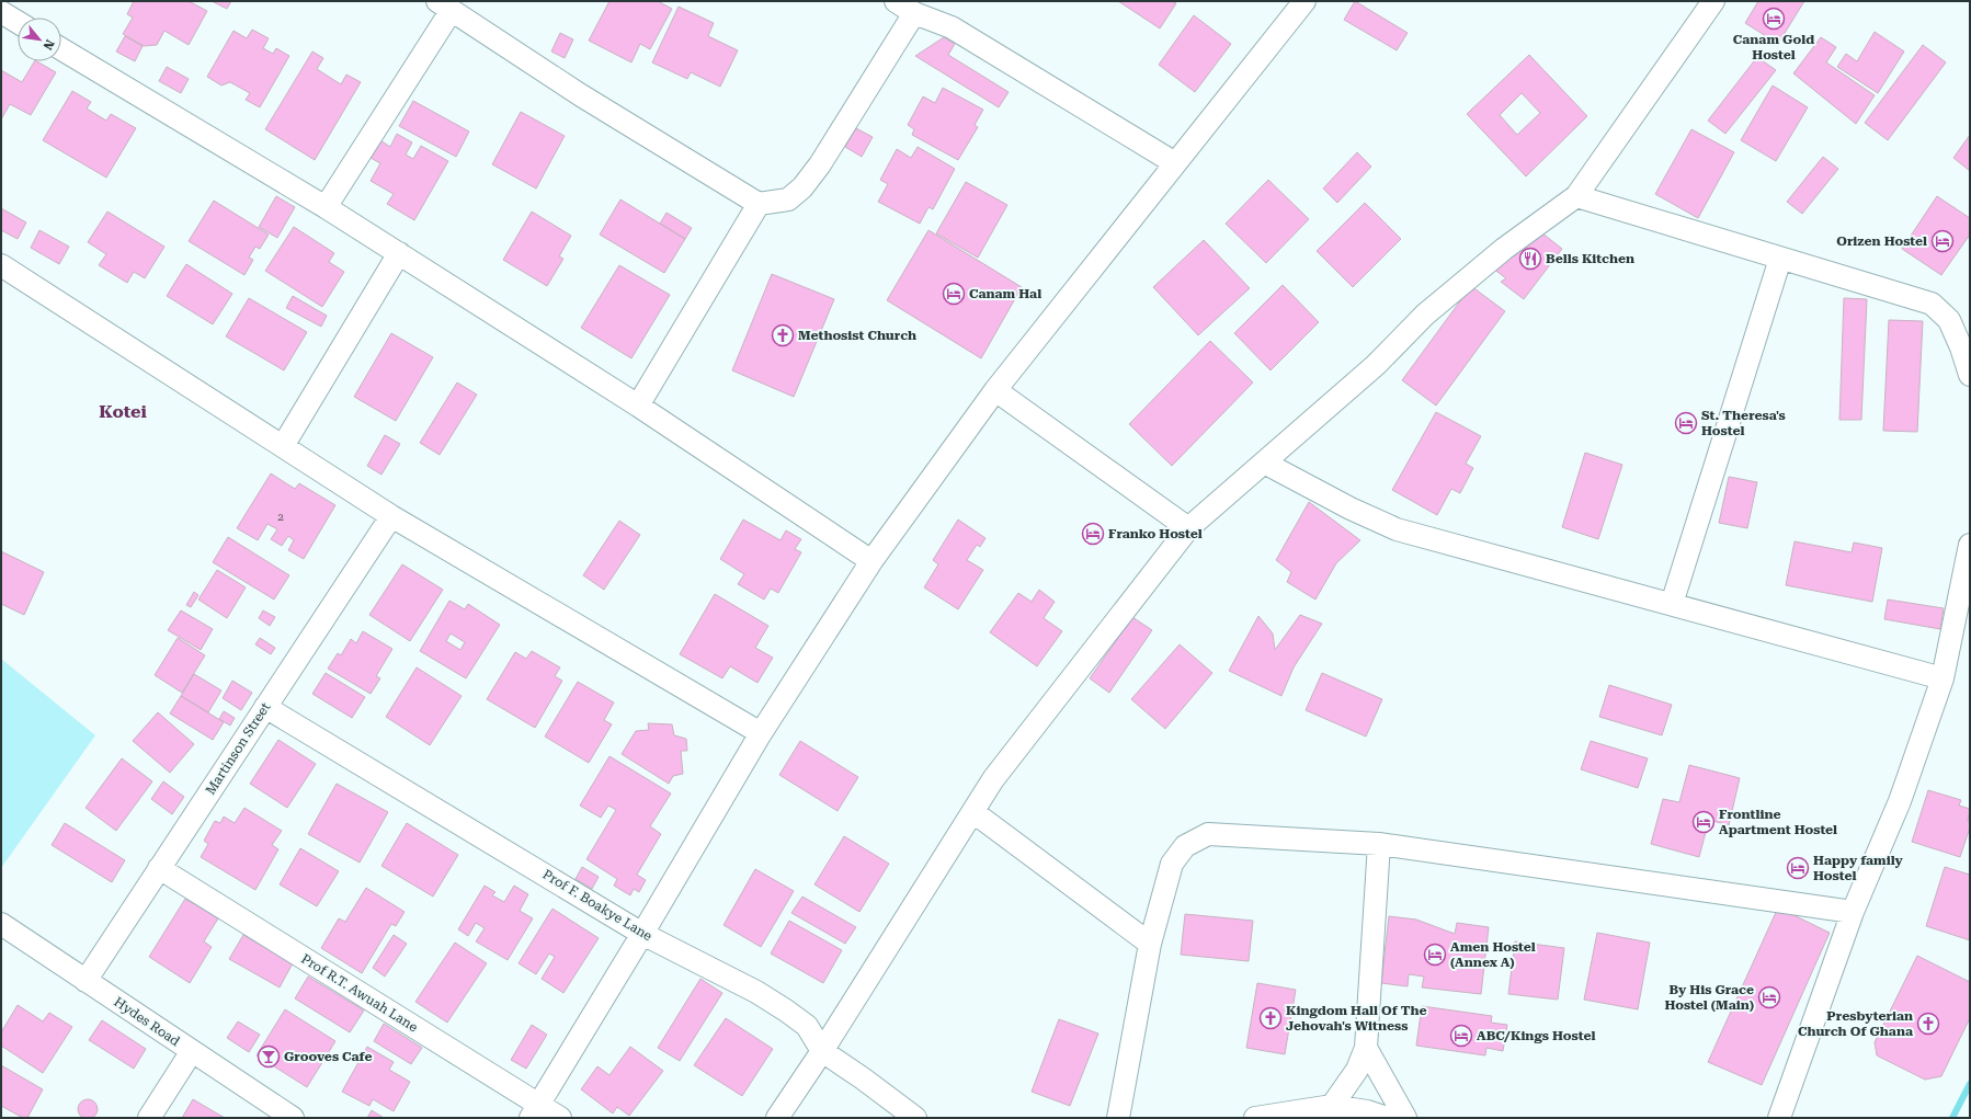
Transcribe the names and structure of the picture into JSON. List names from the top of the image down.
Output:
{
  "streets": {
    "street": [
      "Martinson Street",
      "Prof F. Boakye Lane",
      "Prof R.T. Awuah Lane",
      "Hydes Road"
    ]
  },
  "crossings": [
    ["Martinson Street", "Prof F. Boakye Lane"],
    ["Martinson Street", "Prof R.T. Awuah Lane"],
    ["Martinson Street", "Hydes Road"]
  ],
  "districts": ["Kotei"],
  "places": {
    "hotel": [
      "Canam Gold Hostel",
      "Orizen Hostel",
      "Canam Hal",
      "St. Theresa's Hostel",
      "Franko Hostel",
      "Frontline Apartment Hostel",
      "Happy family Hostel",
      "Amen Hostel (Annex A)",
      "By His Grace Hostel (Main)",
      "ABC/Kings Hostel"
    ],
    "restaurant": ["Bells Kitchen"],
    "church": ["Methosist Church", "Kingdom Hall Of The Jehovah's Witness", "Presbyterian Church Of Ghana"],
    "bar": ["Grooves Cafe"]
  },
  "house_numbers": ["2"],
  "north": "bottom right"
}
